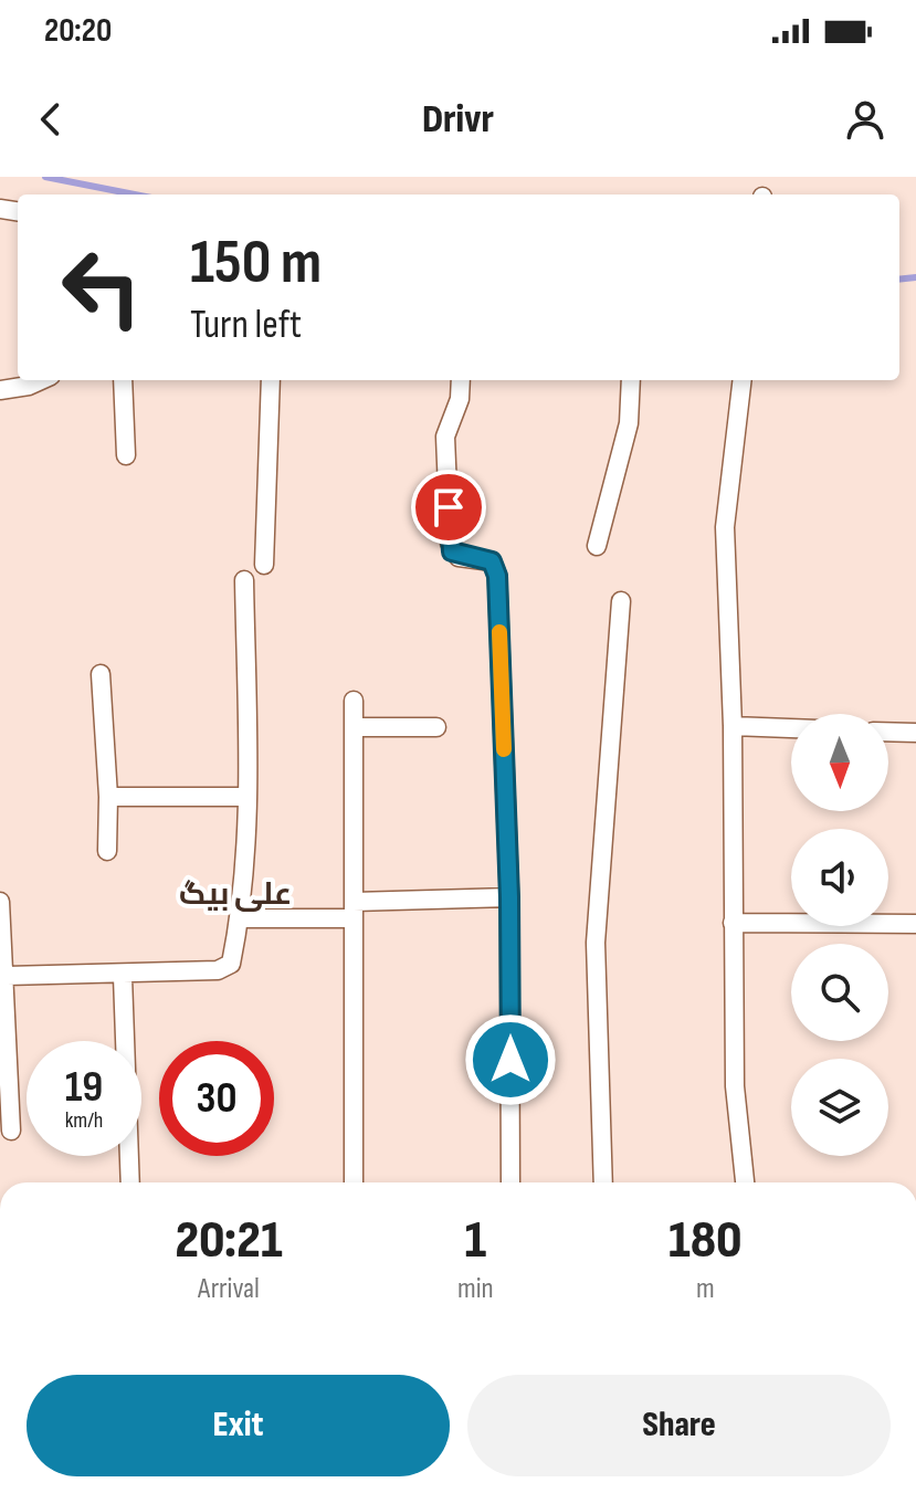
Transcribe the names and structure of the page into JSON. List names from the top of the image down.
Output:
{
  "districts": ["علی بیگ"],
  "north": "bottom",
  "page": {
    "status": "20:20",
    "header": "Drivr",
    "turn": ["150 m", "Turn left"],
    "speed": "19 km/h",
    "limit": "30",
    "eta": [
      "20:21",
      "Arrival",
      "1",
      "min",
      "180",
      "m"
    ],
    "buttons": ["Exit", "Share"]
  }
}
